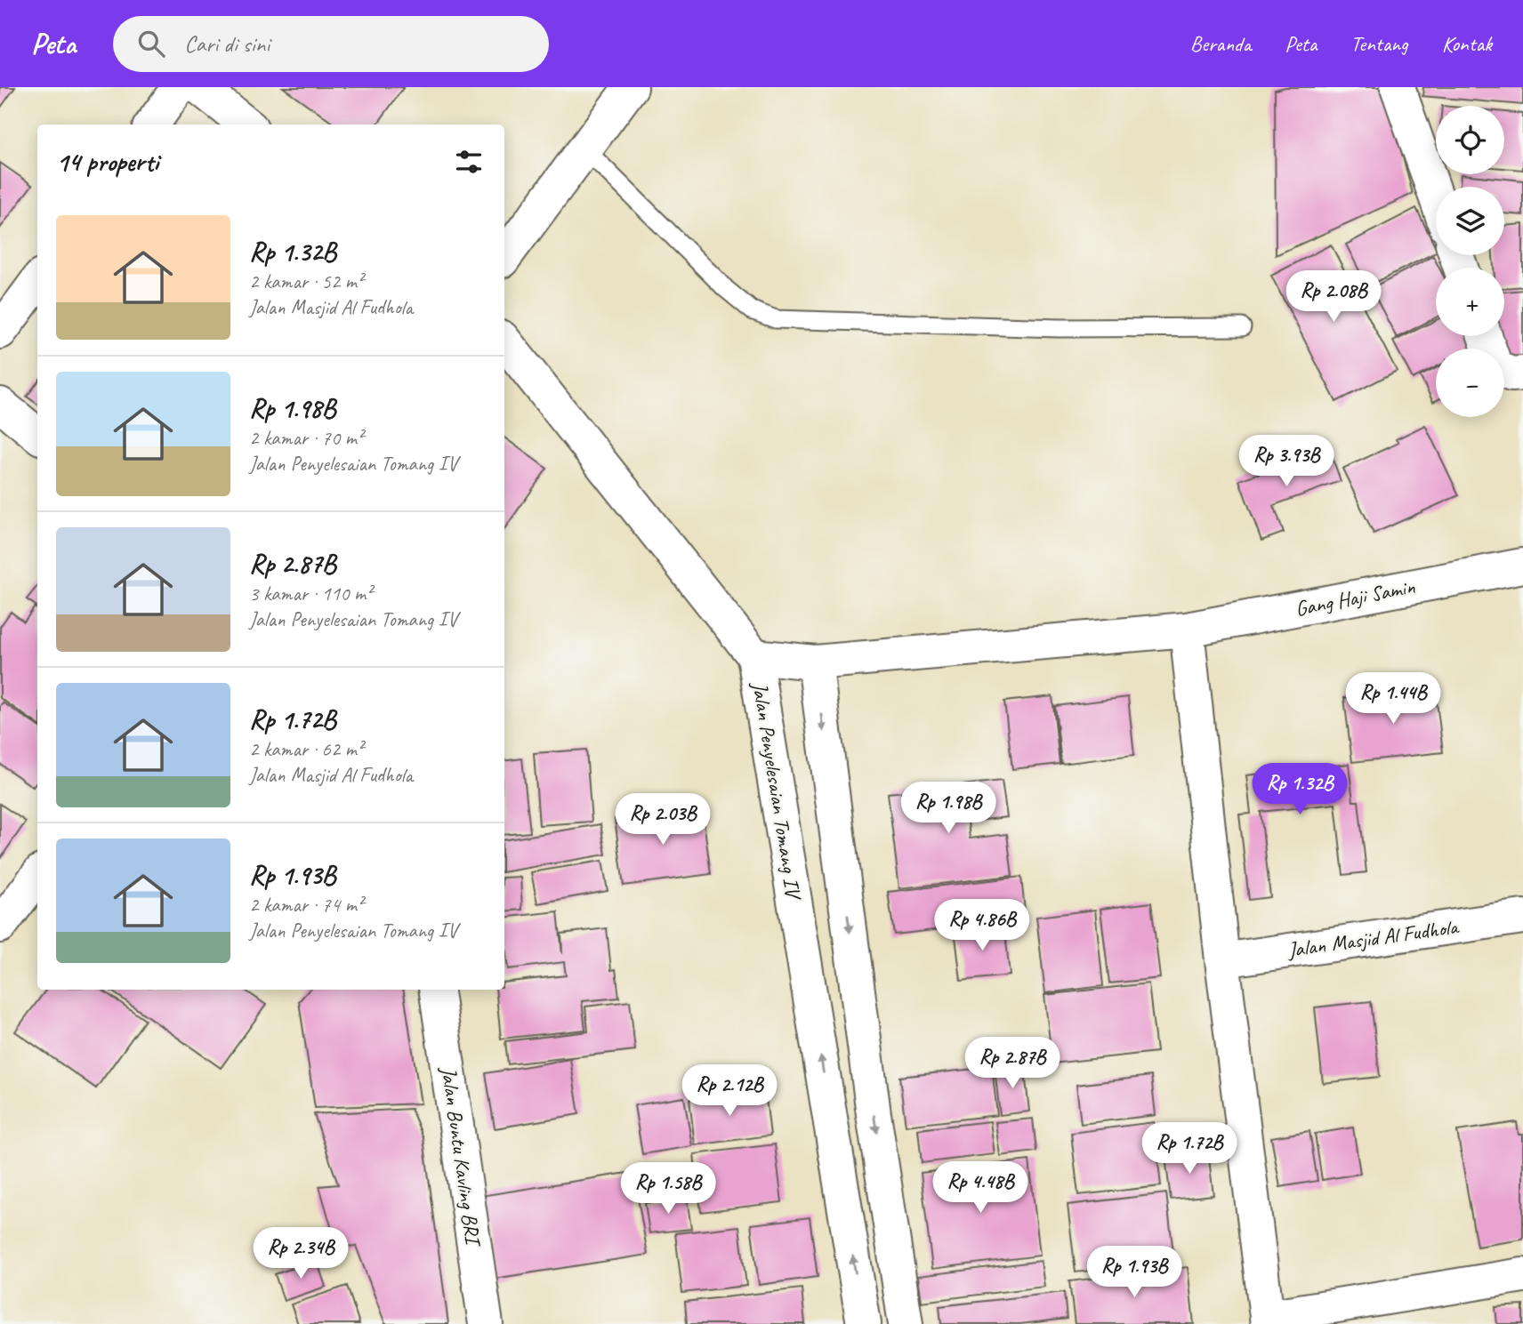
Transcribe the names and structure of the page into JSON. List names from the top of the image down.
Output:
{
  "streets": {
    "street": [
      "Gang Haji Samin",
      "Jalan Penyelesaian Tomang IV",
      "Jalan Masjid Al Fudhola",
      "Jalan Buntu Kavling BRI"
    ]
  },
  "page": {
    "header": "Peta",
    "search": "Cari di sini",
    "nav": [
      "Beranda",
      "Peta",
      "Tentang",
      "Kontak"
    ],
    "map_buttons": ["+", "−"],
    "heading": "14 properti",
    "list": [
      {
        "name": "Rp 1.32B",
        "note": "2 kamar · 52 m² · Jalan Masjid Al Fudhola"
      },
      {
        "name": "Rp 1.98B",
        "note": "2 kamar · 70 m² · Jalan Penyelesaian Tomang IV"
      },
      {
        "name": "Rp 2.87B",
        "note": "3 kamar · 110 m² · Jalan Penyelesaian Tomang IV"
      },
      {
        "name": "Rp 1.72B",
        "note": "2 kamar · 62 m² · Jalan Masjid Al Fudhola"
      },
      {
        "name": "Rp 1.93B",
        "note": "2 kamar · 74 m² · Jalan Penyelesaian Tomang IV"
      }
    ],
    "price": [
      "Rp 2.08B",
      "Rp 3.93B",
      "Rp 1.44B",
      "Rp 1.32B",
      "Rp 1.98B",
      "Rp 2.03B",
      "Rp 4.86B",
      "Rp 2.87B",
      "Rp 2.12B",
      "Rp 1.72B",
      "Rp 4.48B",
      "Rp 1.58B",
      "Rp 2.34B",
      "Rp 1.93B"
    ]
  }
}
